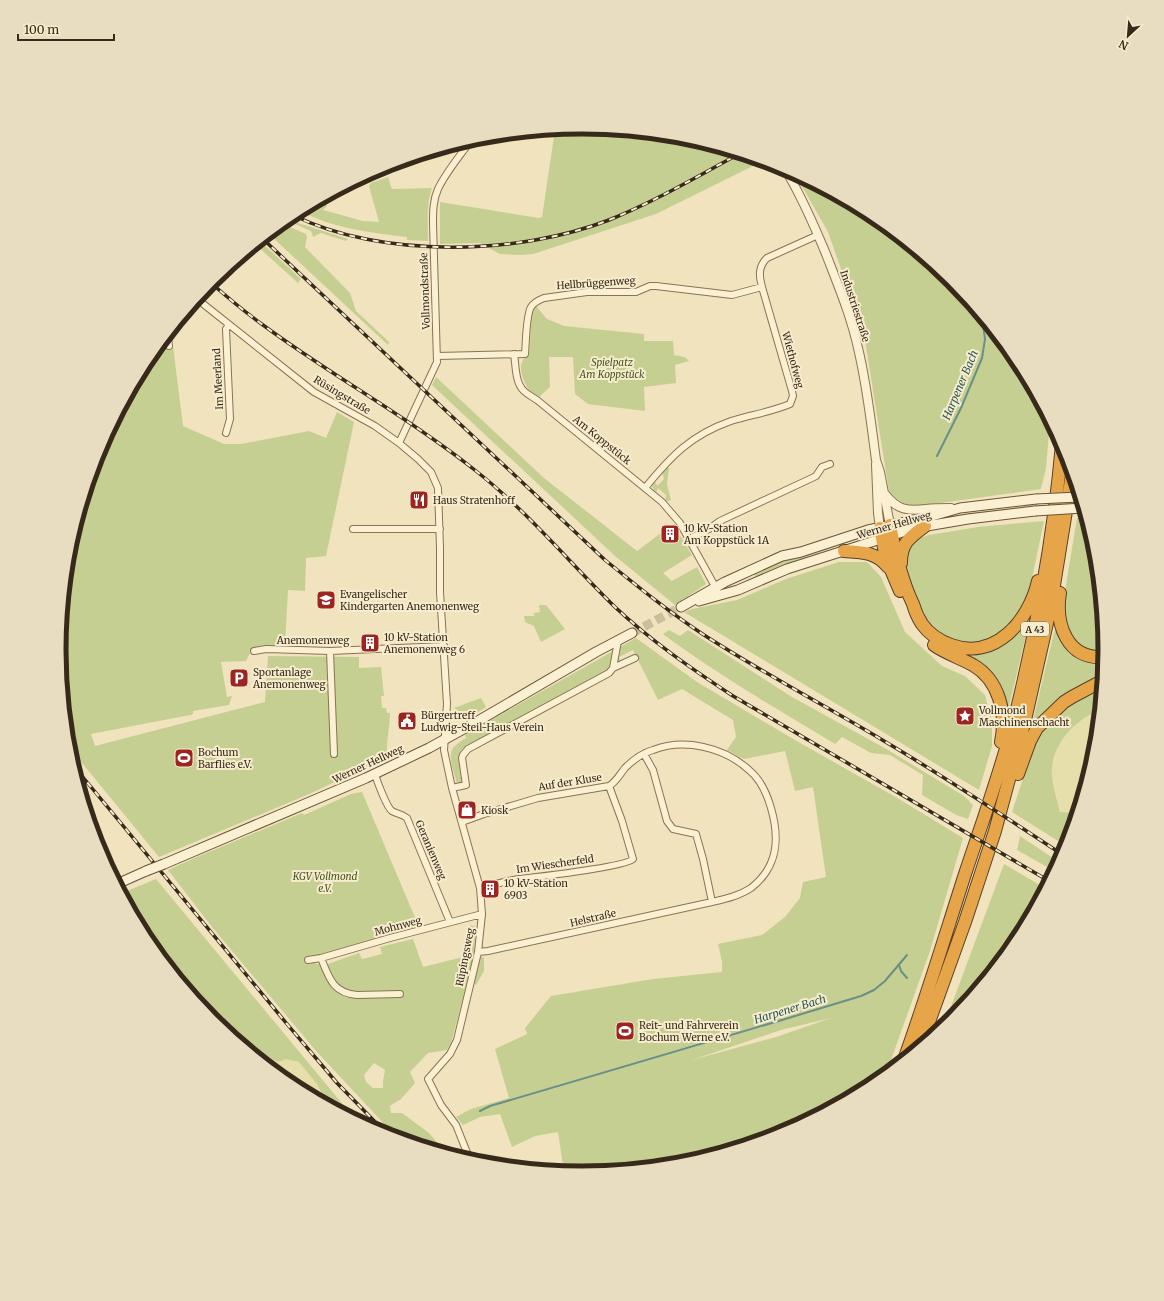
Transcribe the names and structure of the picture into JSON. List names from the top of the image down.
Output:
{
  "streets": {
    "highway": ["A 43"],
    "main road": ["Werner Hellweg"],
    "street": [
      "Hellbrüggenweg",
      "Vollmondstraße",
      "Industriestraße",
      "Wiethofweg",
      "Im Meerland",
      "Rüsingstraße",
      "Am Koppstück",
      "Anemonenweg",
      "Auf der Kluse",
      "Geranienweg",
      "Im Wiescherfeld",
      "Helstraße",
      "Mohnweg",
      "Rüpingsweg"
    ]
  },
  "crossings": [
    ["Hellbrüggenweg", "Wiethofweg"],
    ["Hellbrüggenweg", "Am Koppstück"],
    ["Vollmondstraße", "Rüsingstraße"],
    ["Industriestraße", "Wiethofweg"],
    ["Industriestraße", "Werner Hellweg"],
    ["Wiethofweg", "Am Koppstück"],
    ["Im Meerland", "Rüsingstraße"],
    ["Rüsingstraße", "Werner Hellweg"],
    ["Rüsingstraße", "Anemonenweg"],
    ["Rüsingstraße", "Rüpingsweg"],
    ["Am Koppstück", "Werner Hellweg"],
    ["Werner Hellweg", "Geranienweg"],
    ["Werner Hellweg", "Rüpingsweg"],
    ["Auf der Kluse", "Im Wiescherfeld"],
    ["Auf der Kluse", "Helstraße"],
    ["Auf der Kluse", "Rüpingsweg"],
    ["Geranienweg", "Mohnweg"],
    ["Im Wiescherfeld", "Rüpingsweg"],
    ["Helstraße", "Rüpingsweg"],
    ["Mohnweg", "Rüpingsweg"]
  ],
  "water": ["Harpener Bach"],
  "parks": ["Spielpatz Am Koppstück", "KGV Vollmond e.V."],
  "places": {
    "restaurant": ["Haus Stratenhoff"],
    "building": ["10 kV-Station Am Koppstück 1A", "10 kV-Station Anemonenweg 6", "10 kV-Station 6903"],
    "school or university": ["Evangelischer Kindergarten Anemonenweg"],
    "parking": ["Sportanlage Anemonenweg"],
    "place": ["Vollmond Maschinenschacht"],
    "public building": ["Bürgertreff Ludwig-Steil-Haus Verein"],
    "sports": ["Bochum Barflies e.V.", "Reit- und Fahrverein Bochum Werne e.V."],
    "shop": ["Kiosk"]
  },
  "scale_bar": "100 m",
  "north": "bottom left"
}
